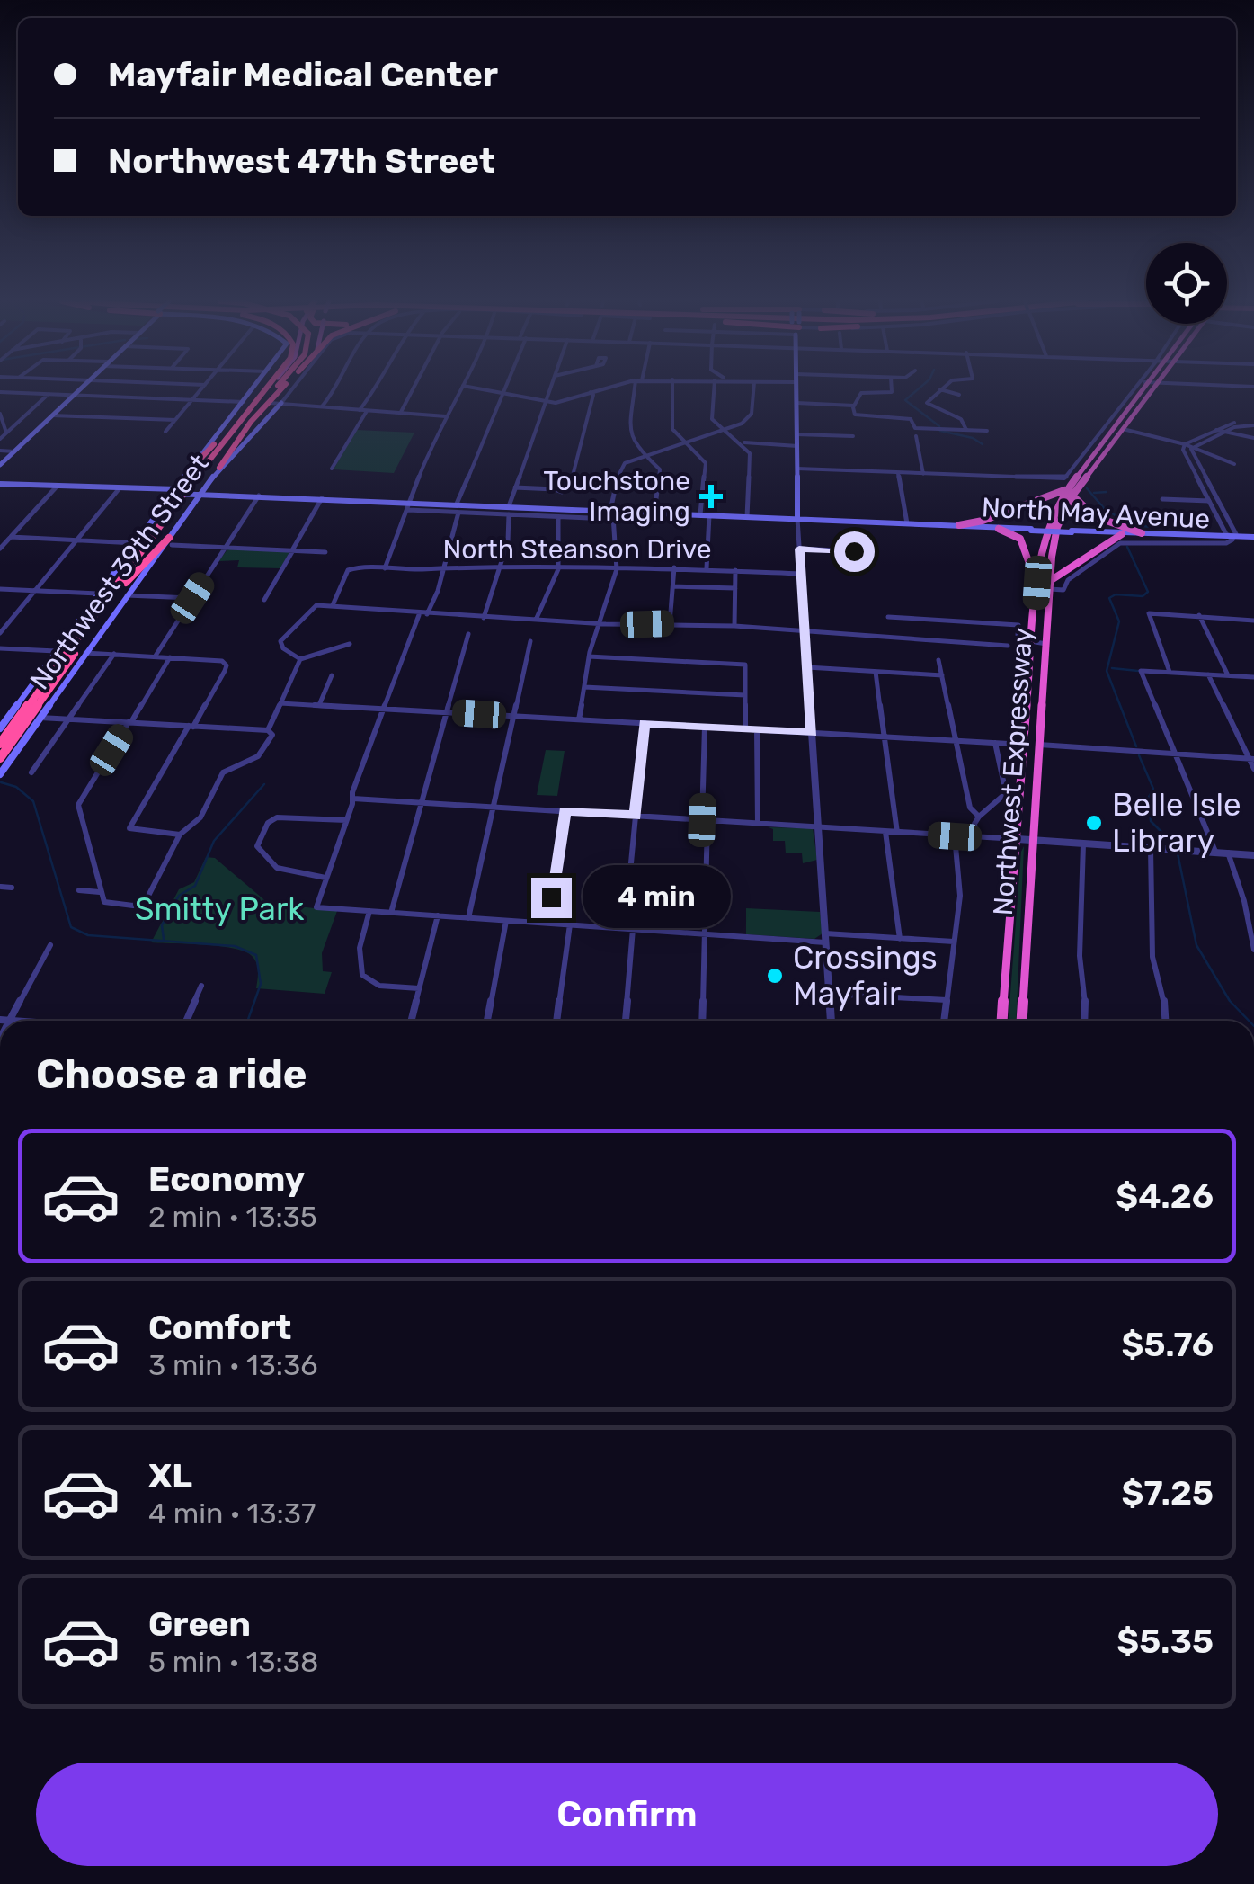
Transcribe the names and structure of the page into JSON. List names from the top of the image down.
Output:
{
  "streets": {
    "highway": ["Northwest Expressway"],
    "main road": ["North May Avenue", "Northwest 39th Street"],
    "street": ["North Steanson Drive"]
  },
  "crossings": [
    ["North May Avenue", "Northwest 39th Street"]
  ],
  "parks": ["Smitty Park"],
  "places": {
    "health": ["Touchstone Imaging"],
    "other": ["Belle Isle Library", "Crossings Mayfair"]
  },
  "page": {
    "banner": ["Mayfair Medical Center", "Northwest 47th Street"],
    "bubble": "4 min",
    "heading": "Choose a ride",
    "list": [
      {
        "name": "Economy",
        "note": "2 min · 13:35",
        "value": "$4.26"
      },
      {
        "name": "Comfort",
        "note": "3 min · 13:36",
        "value": "$5.76"
      },
      {
        "name": "XL",
        "note": "4 min · 13:37",
        "value": "$7.25"
      },
      {
        "name": "Green",
        "note": "5 min · 13:38",
        "value": "$5.35"
      }
    ],
    "buttons": "Confirm"
  }
}
